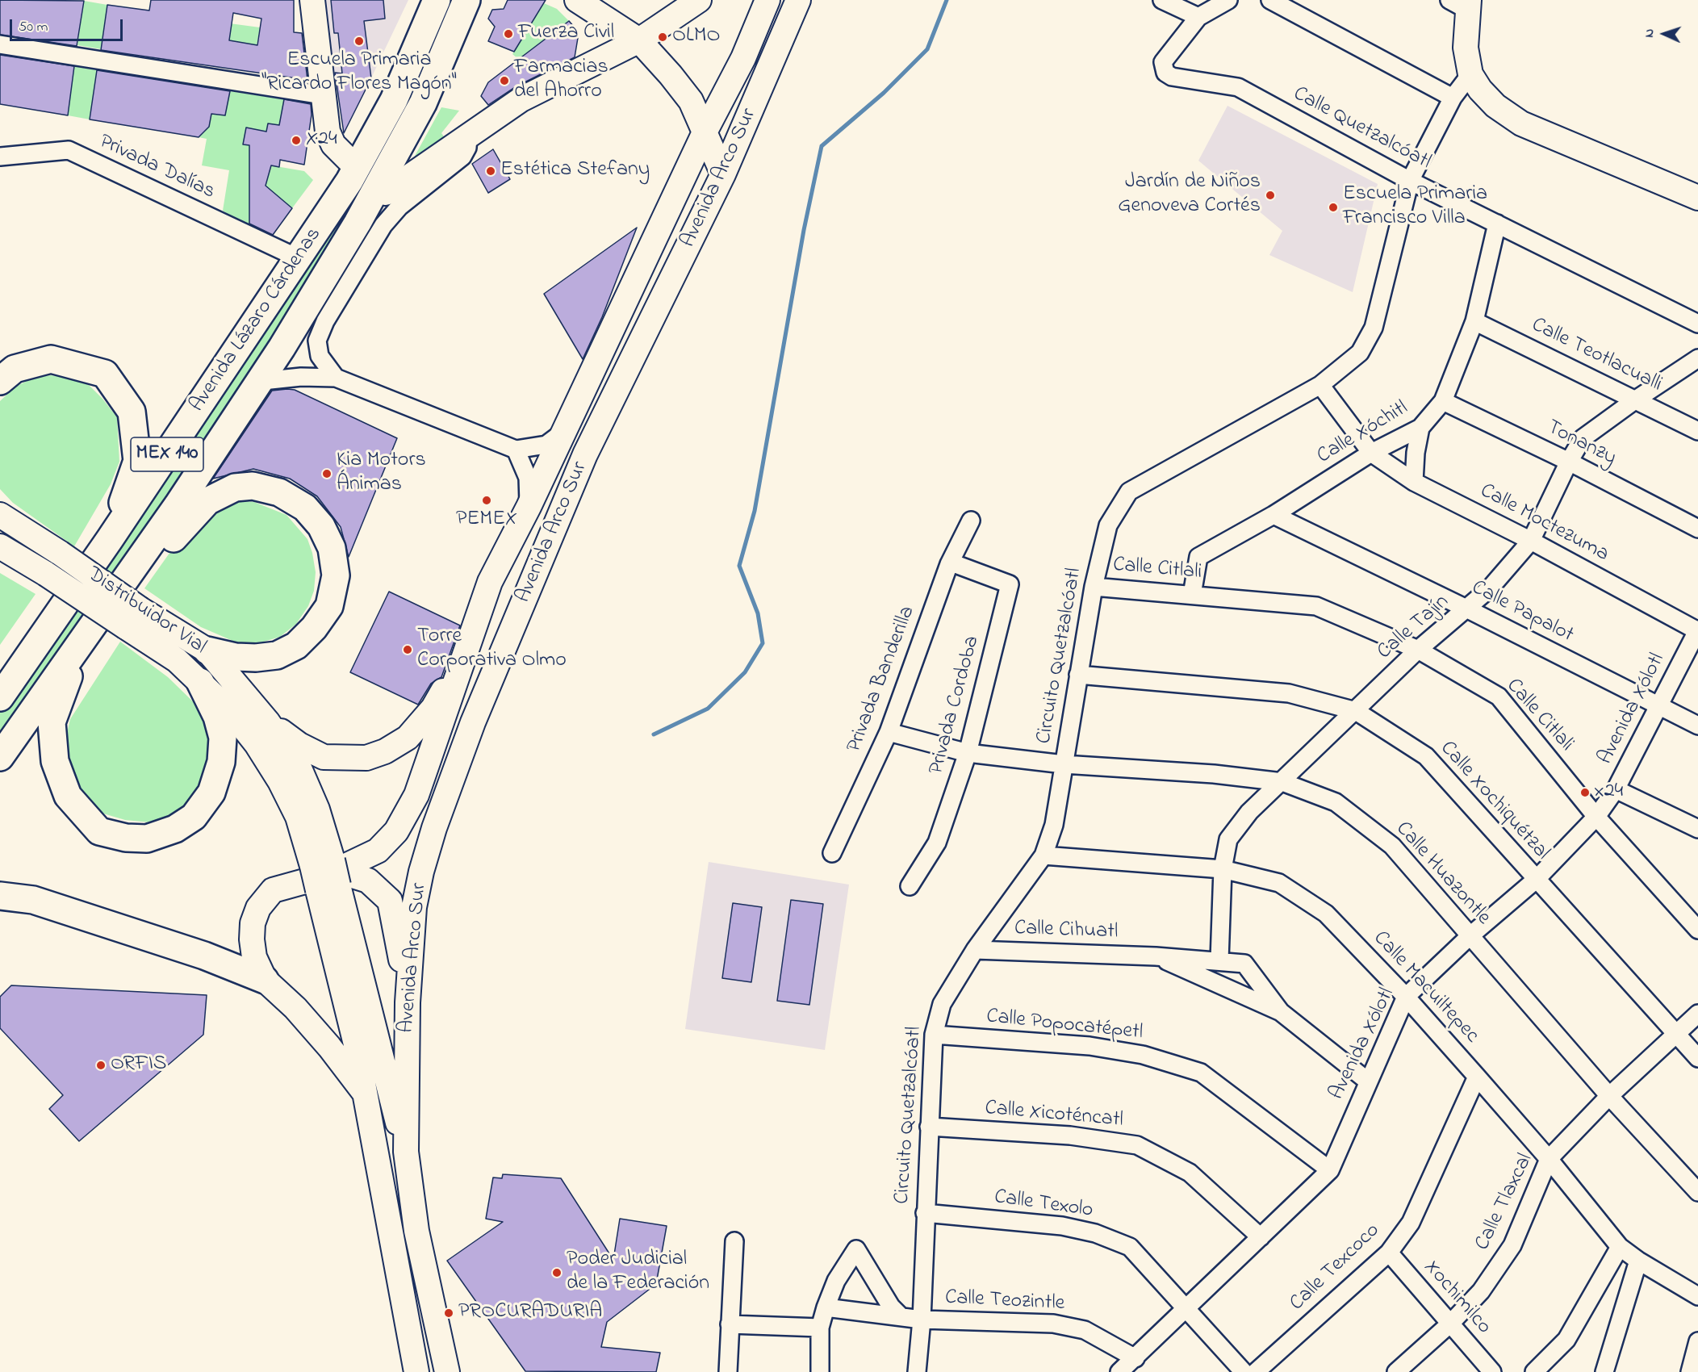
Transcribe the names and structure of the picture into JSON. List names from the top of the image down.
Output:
{
  "streets": {
    "highway": ["Avenida Lázaro Cárdenas", "MEX 140"],
    "main road": ["Avenida Arco Sur", "Distribuidor Vial"],
    "street": [
      "Calle Quetzalcóatl",
      "Privada Dalías",
      "Calle Teotlacualli",
      "Calle Xóchitl",
      "Tonanzy",
      "Calle Moctezuma",
      "Calle Citlali",
      "Calle Papalot",
      "Calle Tajín",
      "Circuito Quetzalcóatl",
      "Privada Banderilla",
      "Privada Cordoba",
      "Avenida Xólotl",
      "Calle Xochiquétzal",
      "Calle Huazontle",
      "Calle Cihuatl",
      "Calle Macuiltepec",
      "Calle Popocatépetl",
      "Calle Xicoténcatl",
      "Calle Tlaxcal",
      "Calle Texolo",
      "Calle Texcoco",
      "Xochimilco",
      "Calle Teozintle"
    ]
  },
  "crossings": [
    ["Calle Quetzalcóatl", "Calle Xóchitl"],
    ["Calle Quetzalcóatl", "Circuito Quetzalcóatl"],
    ["Avenida Arco Sur", "Distribuidor Vial"],
    ["Calle Teotlacualli", "Calle Xóchitl"],
    ["Calle Teotlacualli", "Calle Tajín"],
    ["Calle Xóchitl", "Tonanzy"],
    ["Calle Xóchitl", "Calle Moctezuma"],
    ["Calle Xóchitl", "Calle Citlali"],
    ["Calle Xóchitl", "Calle Papalot"],
    ["Tonanzy", "Calle Tajín"],
    ["Calle Moctezuma", "Calle Tajín"],
    ["Calle Moctezuma", "Circuito Quetzalcóatl"],
    ["Calle Moctezuma", "Avenida Xólotl"],
    ["Calle Citlali", "Calle Tajín"],
    ["Calle Citlali", "Circuito Quetzalcóatl"],
    ["Calle Citlali", "Avenida Xólotl"],
    ["Calle Papalot", "Calle Tajín"],
    ["Calle Papalot", "Avenida Xólotl"],
    ["Calle Tajín", "Calle Xochiquétzal"],
    ["Calle Tajín", "Calle Huazontle"],
    ["Calle Tajín", "Calle Cihuatl"],
    ["Calle Tajín", "Calle Macuiltepec"],
    ["Circuito Quetzalcóatl", "Calle Xochiquétzal"],
    ["Circuito Quetzalcóatl", "Calle Huazontle"],
    ["Circuito Quetzalcóatl", "Calle Cihuatl"],
    ["Circuito Quetzalcóatl", "Calle Macuiltepec"],
    ["Circuito Quetzalcóatl", "Calle Popocatépetl"],
    ["Circuito Quetzalcóatl", "Calle Xicoténcatl"],
    ["Circuito Quetzalcóatl", "Calle Texolo"],
    ["Circuito Quetzalcóatl", "Calle Teozintle"],
    ["Privada Banderilla", "Privada Cordoba"],
    ["Privada Banderilla", "Calle Huazontle"],
    ["Privada Cordoba", "Calle Huazontle"],
    ["Avenida Xólotl", "Calle Xochiquétzal"],
    ["Avenida Xólotl", "Calle Huazontle"],
    ["Avenida Xólotl", "Calle Cihuatl"],
    ["Avenida Xólotl", "Calle Macuiltepec"],
    ["Avenida Xólotl", "Calle Popocatépetl"],
    ["Avenida Xólotl", "Calle Xicoténcatl"],
    ["Avenida Xólotl", "Calle Texolo"],
    ["Avenida Xólotl", "Calle Teozintle"],
    ["Calle Xochiquétzal", "Calle Tlaxcal"],
    ["Calle Huazontle", "Calle Tlaxcal"],
    ["Calle Macuiltepec", "Calle Tlaxcal"],
    ["Calle Macuiltepec", "Calle Texcoco"],
    ["Calle Tlaxcal", "Xochimilco"],
    ["Calle Texcoco", "Xochimilco"]
  ],
  "places": [
    "Fuerza Civil",
    "OLMO",
    "Escuela Primaria \"Ricardo Flores Magón\"",
    "Farmacias del Ahorro",
    "X24",
    "Estética Stefany",
    "Jardín de Niños Genoveva Cortés",
    "Escuela Primaria Francisco Villa",
    "Kia Motors Ánimas",
    "PEMEX",
    "Torre Corporativa Olmo",
    "x24",
    "ORFIS",
    "Poder Judicial de la Federación",
    "PROCURADURIA"
  ],
  "scale_bar": "50 m",
  "north": "left"
}
